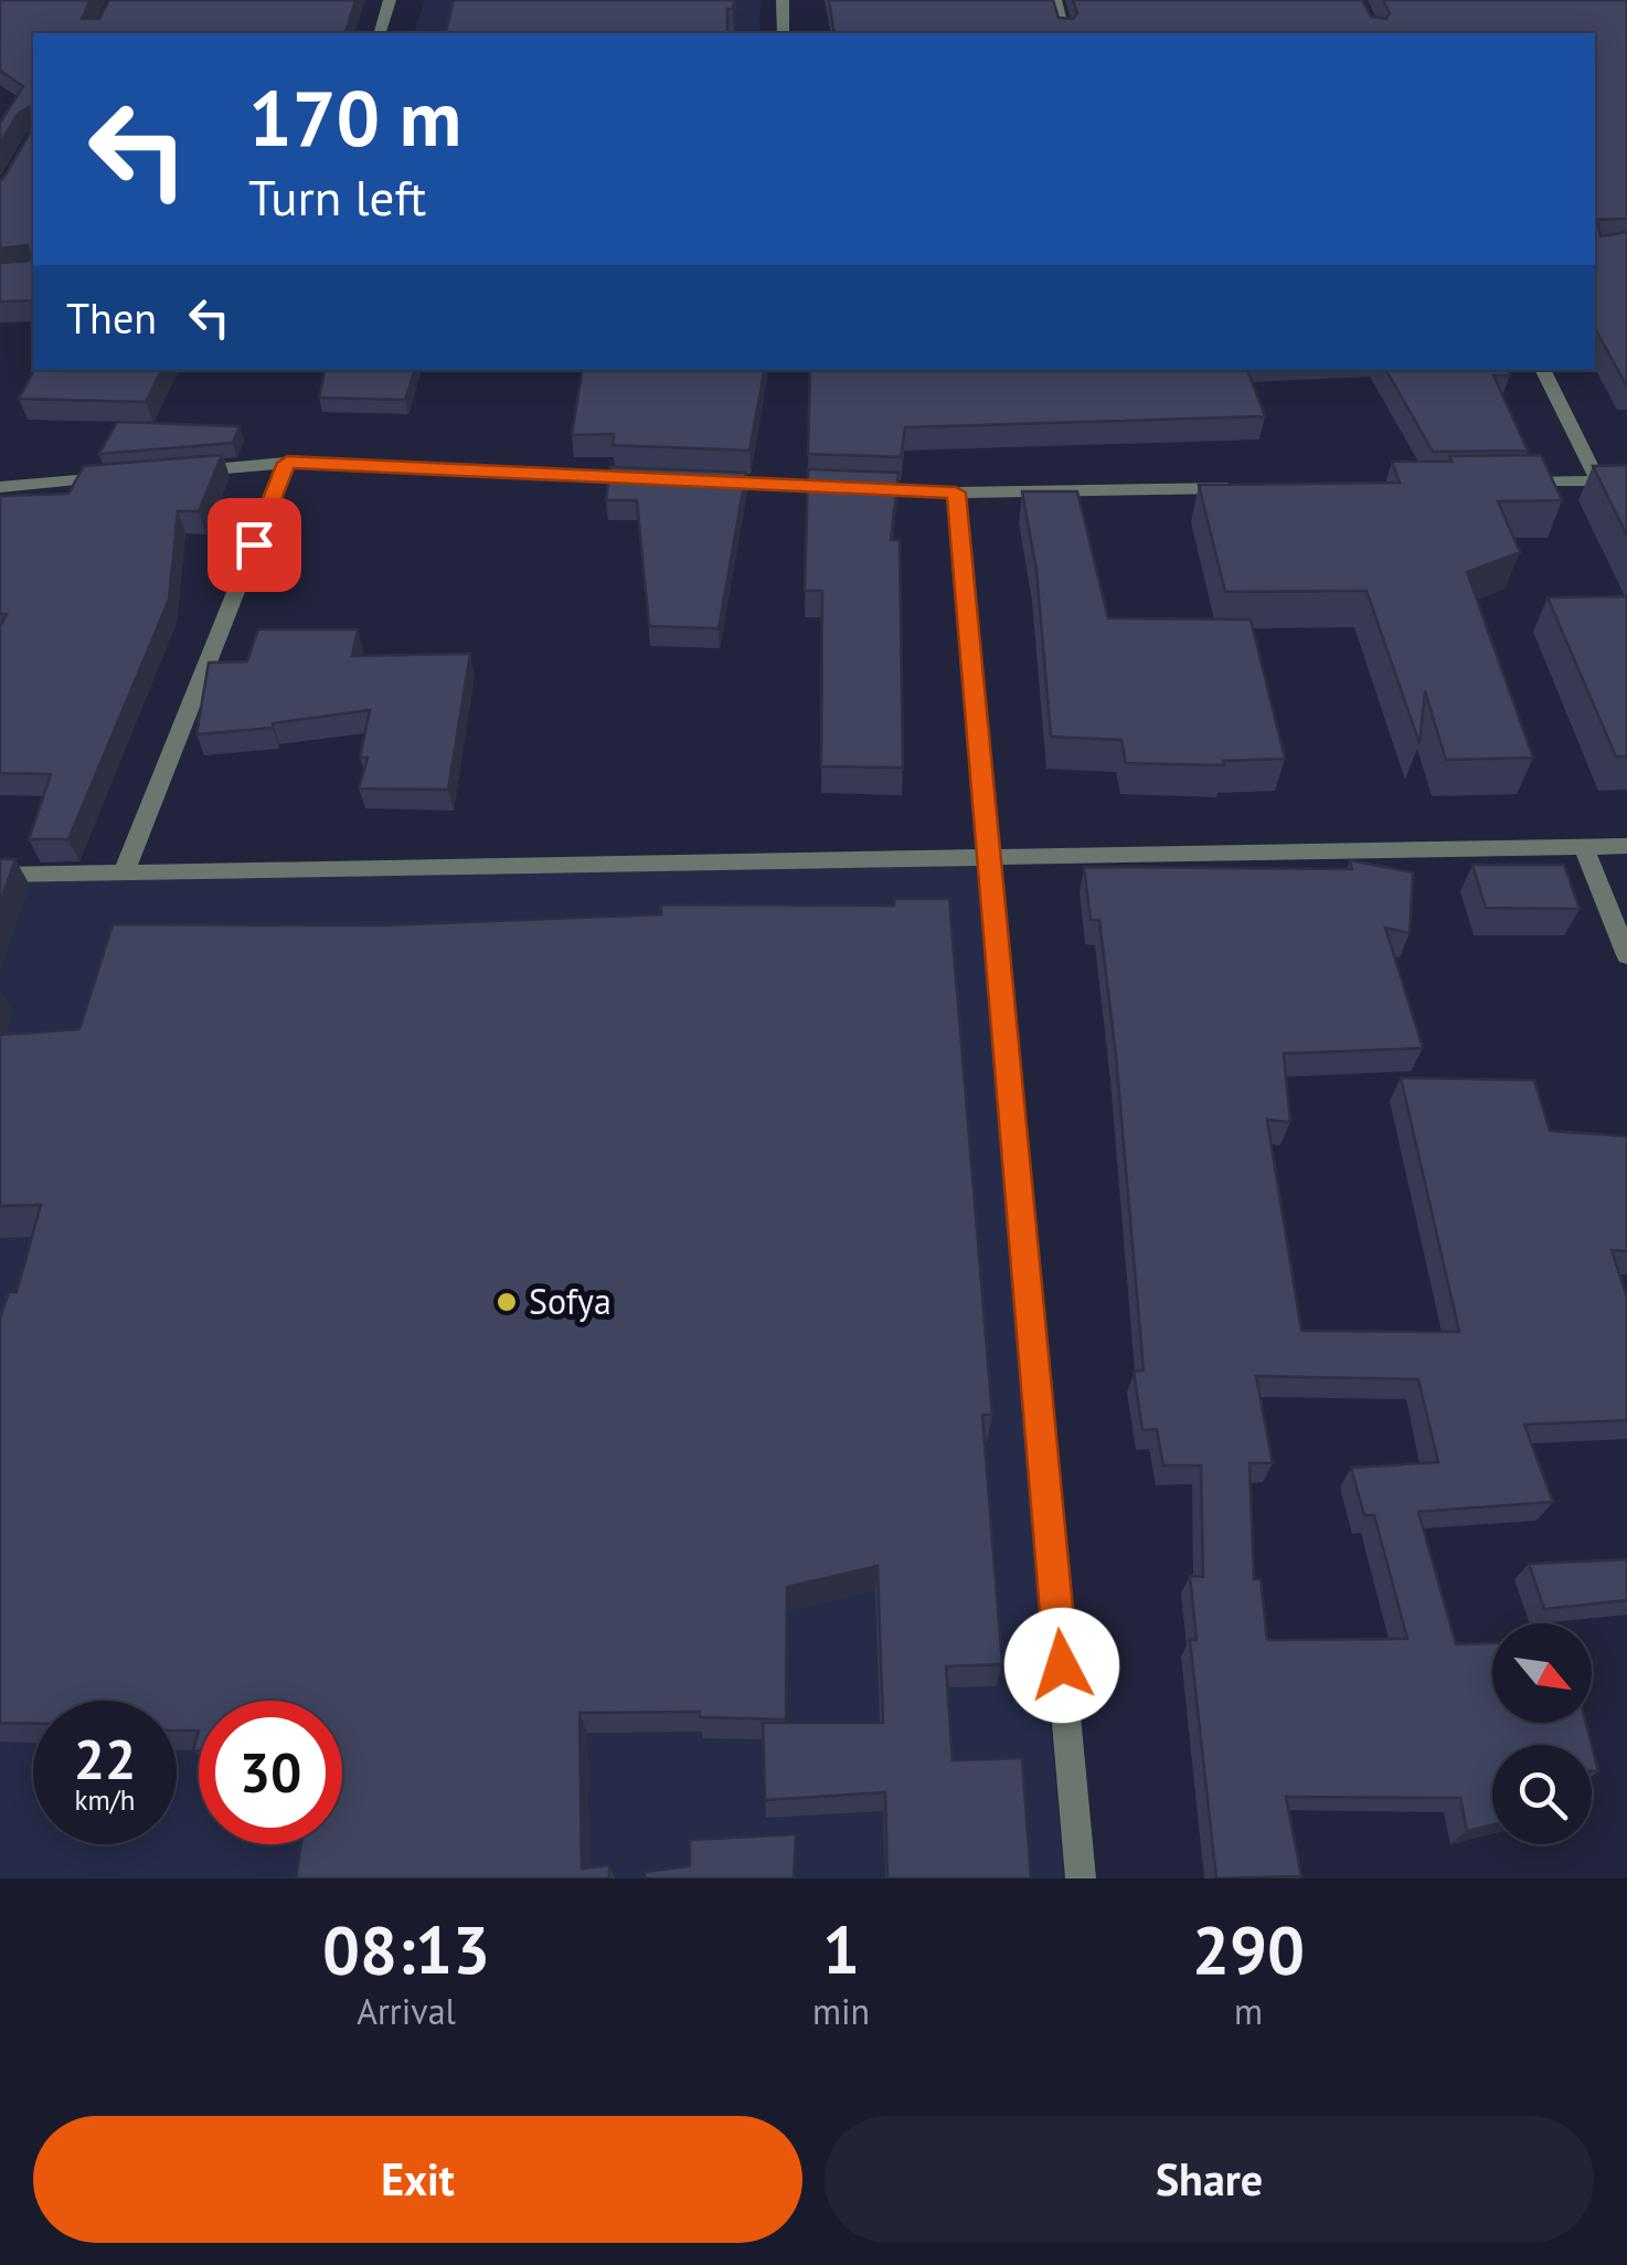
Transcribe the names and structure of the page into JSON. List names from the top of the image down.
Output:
{
  "places": ["Sofya"],
  "north": "bottom right",
  "page": {
    "turn": ["170 m", "Turn left"],
    "then": "Then",
    "speed": "22 km/h",
    "limit": "30",
    "eta": [
      "08:13",
      "Arrival",
      "1",
      "min",
      "290",
      "m"
    ],
    "buttons": ["Exit", "Share"]
  }
}
